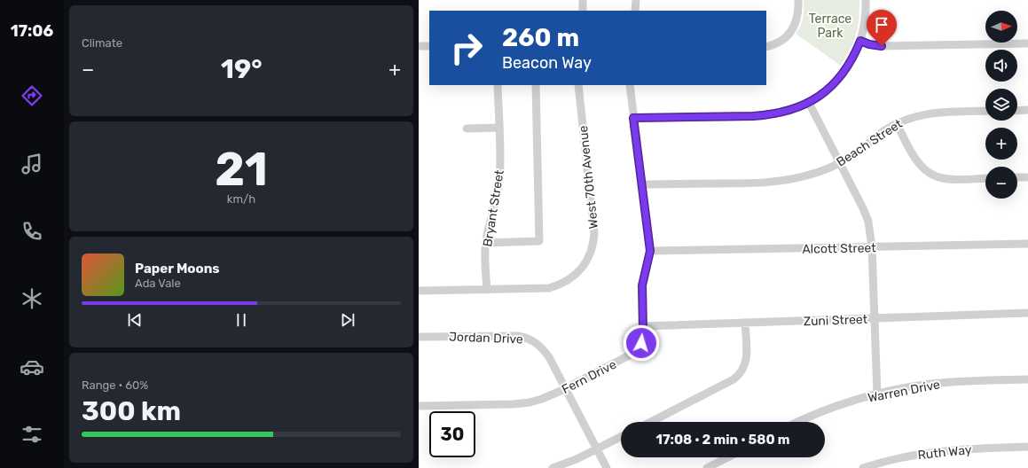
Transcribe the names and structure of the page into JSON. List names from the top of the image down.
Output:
{
  "streets": {
    "street": [
      "Beach Street",
      "West 70th Avenue",
      "Bryant Street",
      "Alcott Street",
      "Zuni Street",
      "Jordan Drive",
      "Fern Drive",
      "Warren Drive",
      "Ruth Way"
    ]
  },
  "crossings": [
    ["Beach Street", "Fern Drive"],
    ["West 70th Avenue", "Bryant Street"],
    ["Alcott Street", "Fern Drive"],
    ["Zuni Street", "Fern Drive"],
    ["Jordan Drive", "Fern Drive"]
  ],
  "parks": ["Terrace Park"],
  "north": "right",
  "page": {
    "tabs": "17:06",
    "tile": [
      "Climate",
      ["21", "km/h"],
      ["Range · 60%", "300 km"]
    ],
    "map_buttons": ["+", "−"],
    "turn": ["260 m", "Beacon Way"],
    "heat": ["−", "19°", "+"],
    "song": ["Paper Moons", "Ada Vale"],
    "limit": "30",
    "trip": "17:08 · 2 min · 580 m"
  }
}
